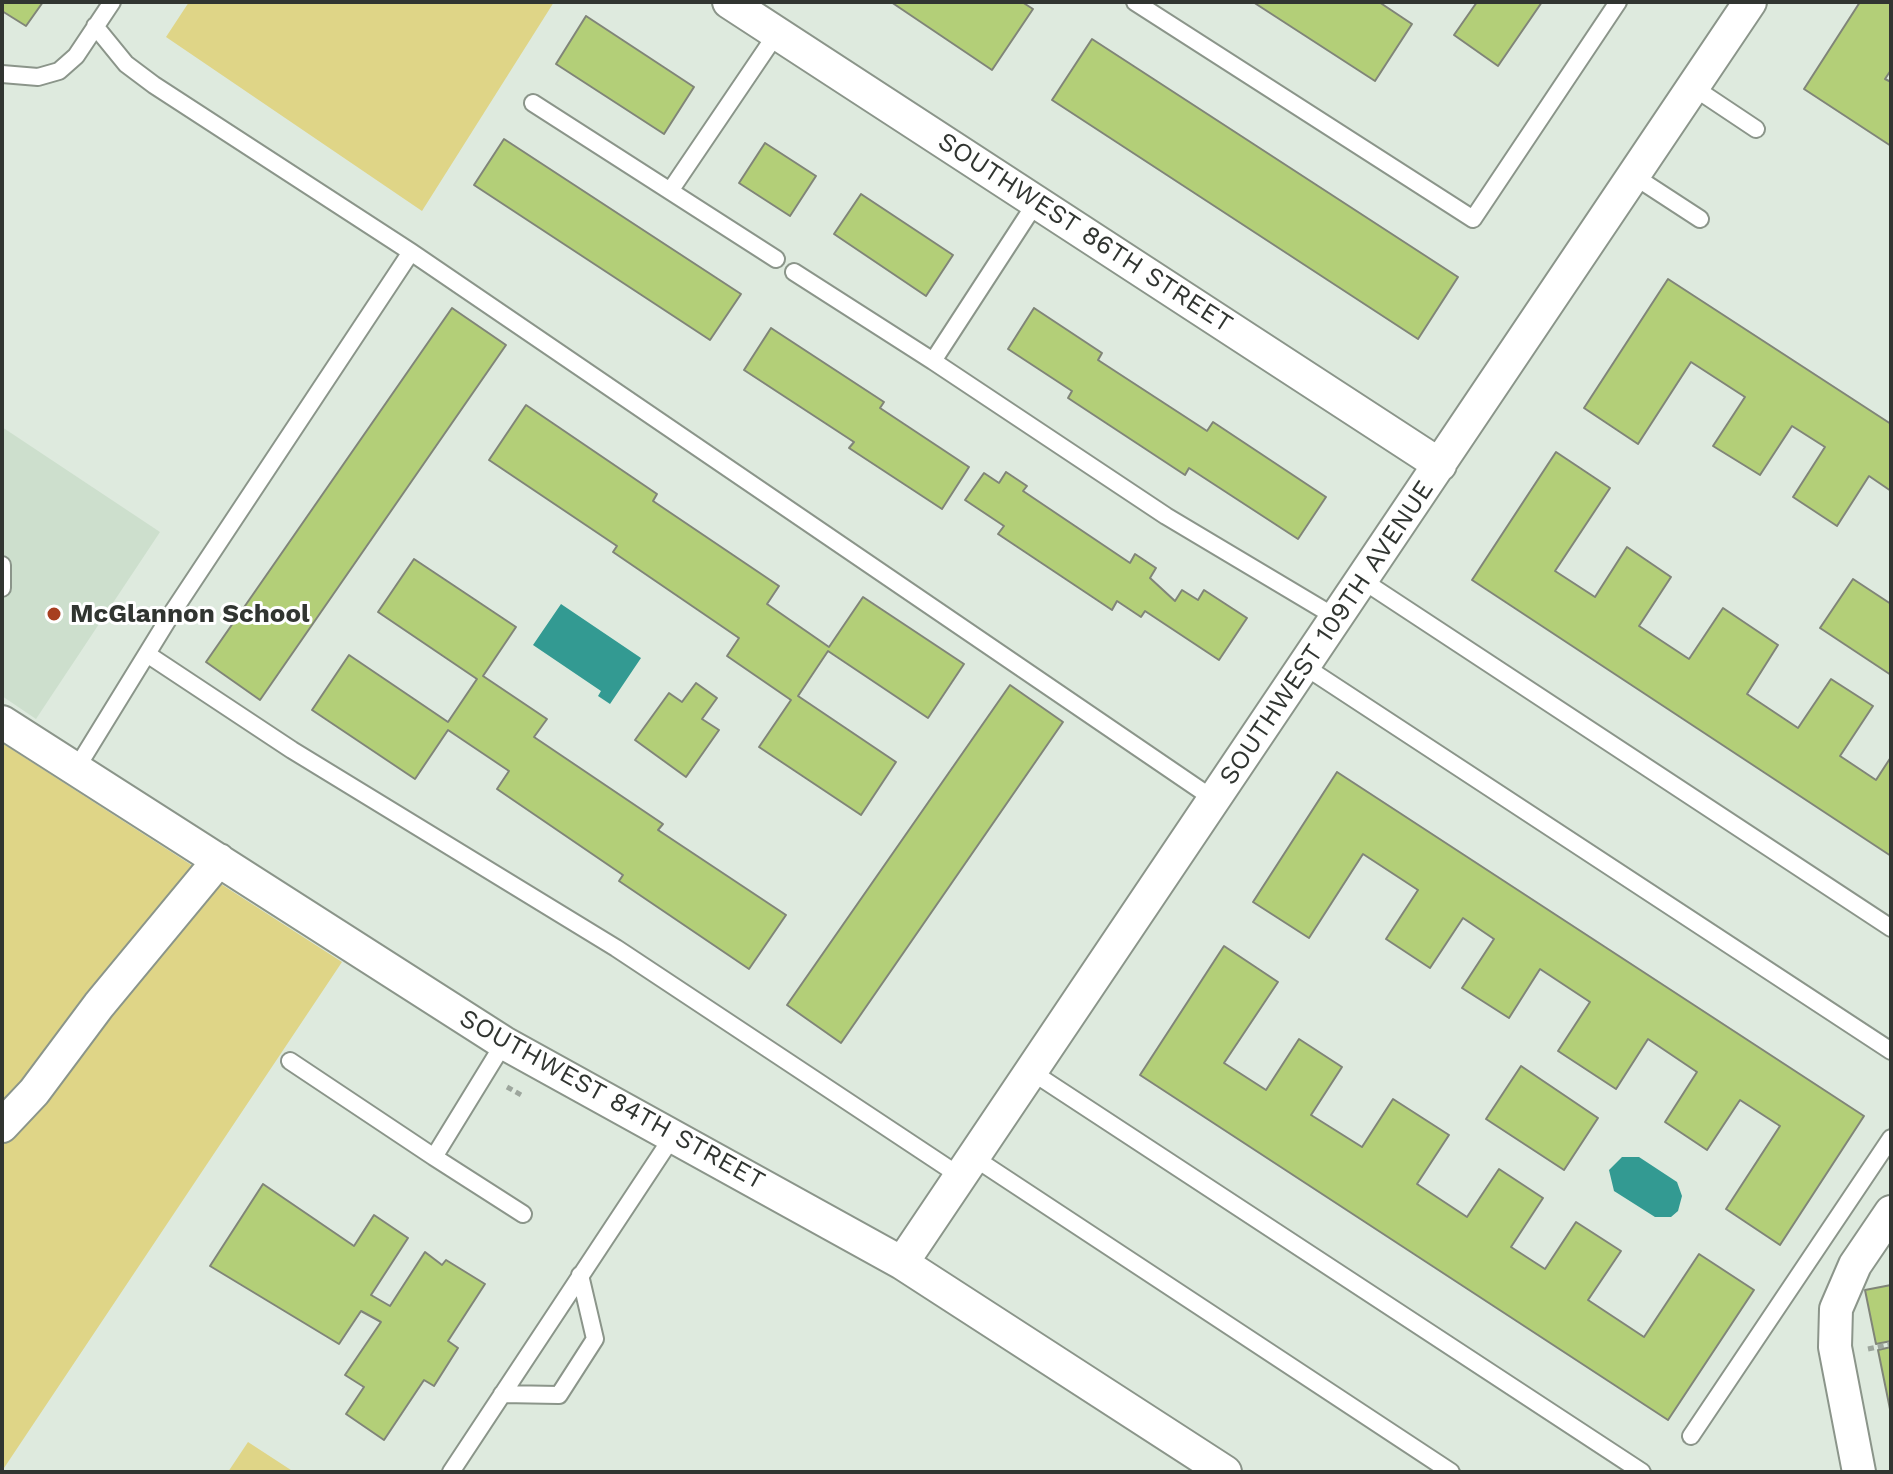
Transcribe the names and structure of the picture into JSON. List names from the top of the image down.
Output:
{
  "streets": {
    "street": ["SOUTHWEST 86TH STREET", "SOUTHWEST 109TH AVENUE", "SOUTHWEST 84TH STREET"]
  },
  "crossings": [
    ["SOUTHWEST 86TH STREET", "SOUTHWEST 109TH AVENUE"],
    ["SOUTHWEST 109TH AVENUE", "SOUTHWEST 84TH STREET"]
  ],
  "places": ["McGlannon School"]
}
